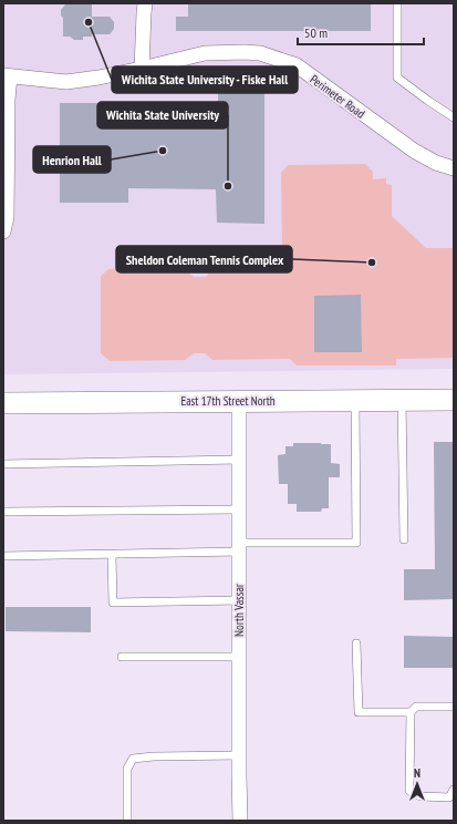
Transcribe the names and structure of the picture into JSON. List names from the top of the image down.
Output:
{
  "streets": {
    "street": ["Perimeter Road", "East 17th Street North", "North Vassar"]
  },
  "crossings": [
    ["East 17th Street North", "North Vassar"]
  ],
  "places": [
    "Wichita State University - Fiske Hall",
    "Henrion Hall",
    "Wichita State University",
    "Sheldon Coleman Tennis Complex"
  ],
  "scale_bar": "50 m",
  "north": "top"
}
